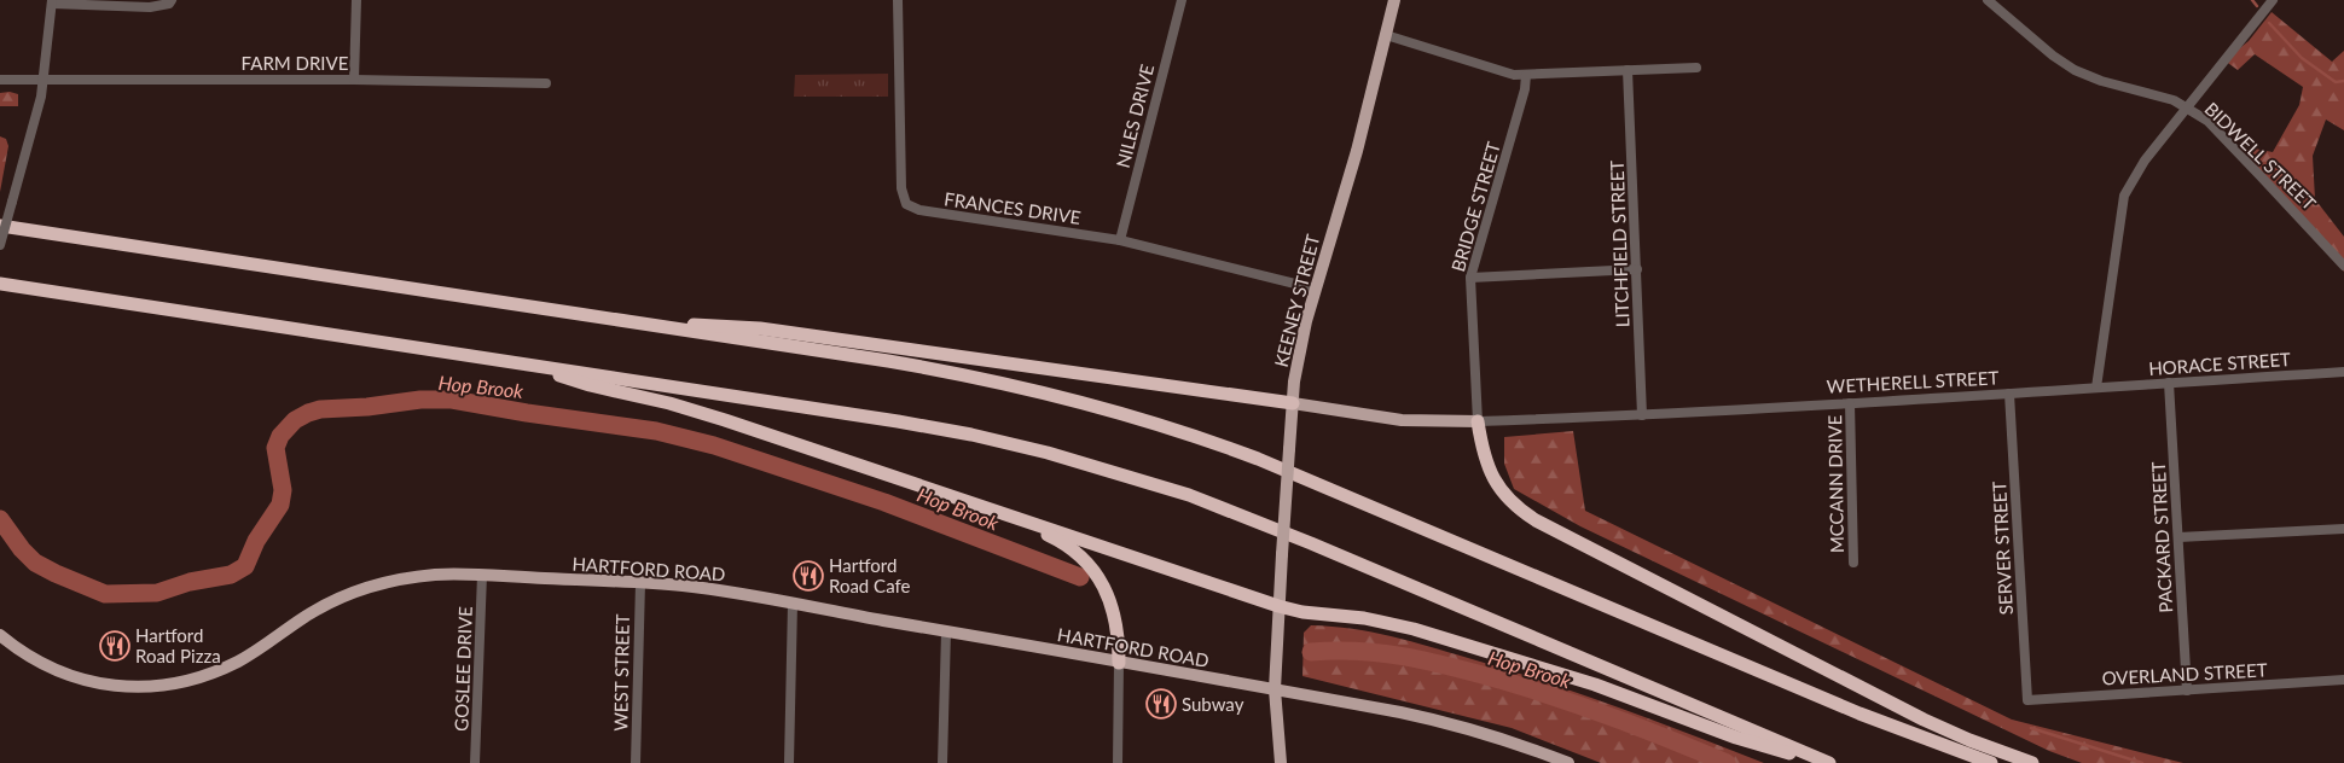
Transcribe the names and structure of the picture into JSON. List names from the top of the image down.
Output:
{
  "streets": {
    "main road": ["KEENEY STREET", "WETHERELL STREET", "HARTFORD ROAD"],
    "street": [
      "FARM DRIVE",
      "NILES DRIVE",
      "BIDWELL STREET",
      "BRIDGE STREET",
      "FRANCES DRIVE",
      "LITCHFIELD STREET",
      "HORACE STREET",
      "MCCANN DRIVE",
      "PACKARD STREET",
      "SERVER STREET",
      "GOSLEE DRIVE",
      "WEST STREET",
      "OVERLAND STREET"
    ]
  },
  "crossings": [
    ["NILES DRIVE", "FRANCES DRIVE"],
    ["BRIDGE STREET", "WETHERELL STREET"],
    ["FRANCES DRIVE", "KEENEY STREET"],
    ["LITCHFIELD STREET", "WETHERELL STREET"],
    ["KEENEY STREET", "WETHERELL STREET"],
    ["KEENEY STREET", "HARTFORD ROAD"],
    ["HORACE STREET", "WETHERELL STREET"],
    ["HORACE STREET", "PACKARD STREET"],
    ["WETHERELL STREET", "MCCANN DRIVE"],
    ["WETHERELL STREET", "SERVER STREET"],
    ["PACKARD STREET", "OVERLAND STREET"],
    ["SERVER STREET", "OVERLAND STREET"],
    ["HARTFORD ROAD", "GOSLEE DRIVE"],
    ["HARTFORD ROAD", "WEST STREET"]
  ],
  "water": ["Hop Brook"],
  "places": {
    "restaurant": ["Hartford Road Cafe", "Hartford Road Pizza", "Subway"]
  }
}
